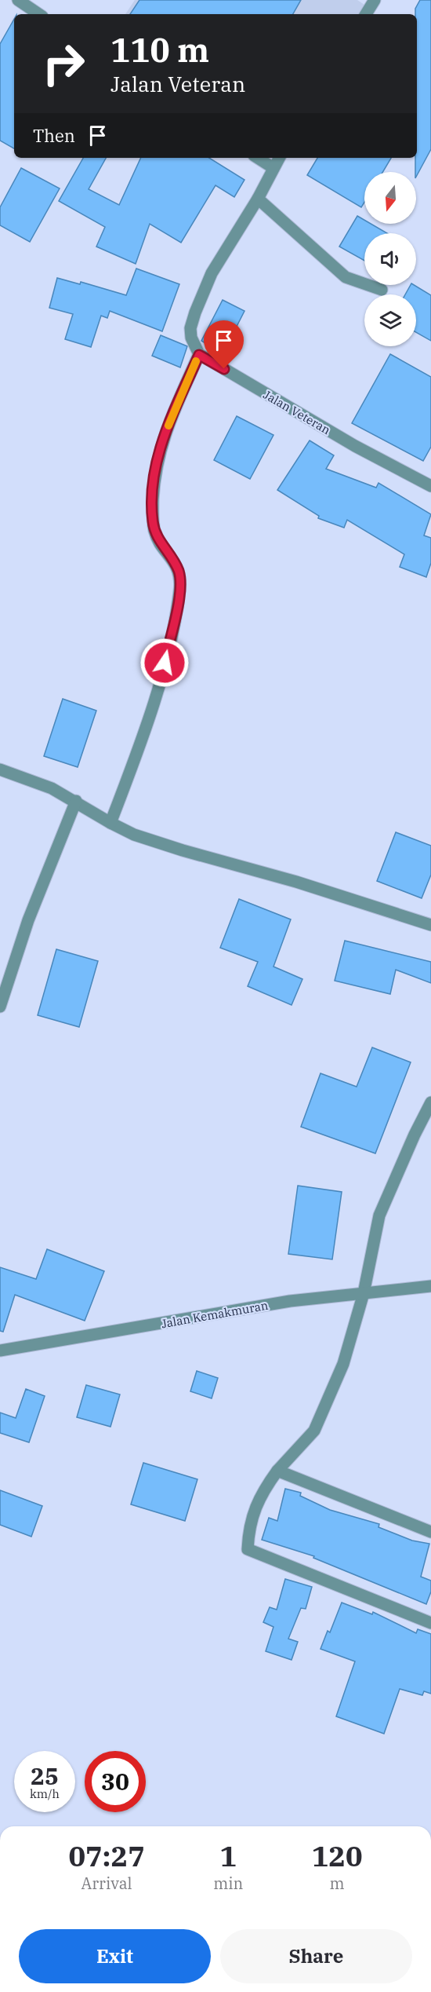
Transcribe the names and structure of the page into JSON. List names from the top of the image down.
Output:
{
  "streets": {
    "street": ["Jalan Veteran", "Jalan Kemakmuran"]
  },
  "north": "bottom",
  "page": {
    "turn": ["110 m", "Jalan Veteran"],
    "then": "Then",
    "speed": "25 km/h",
    "limit": "30",
    "eta": [
      "07:27",
      "Arrival",
      "1",
      "min",
      "120",
      "m"
    ],
    "buttons": ["Exit", "Share"]
  }
}
